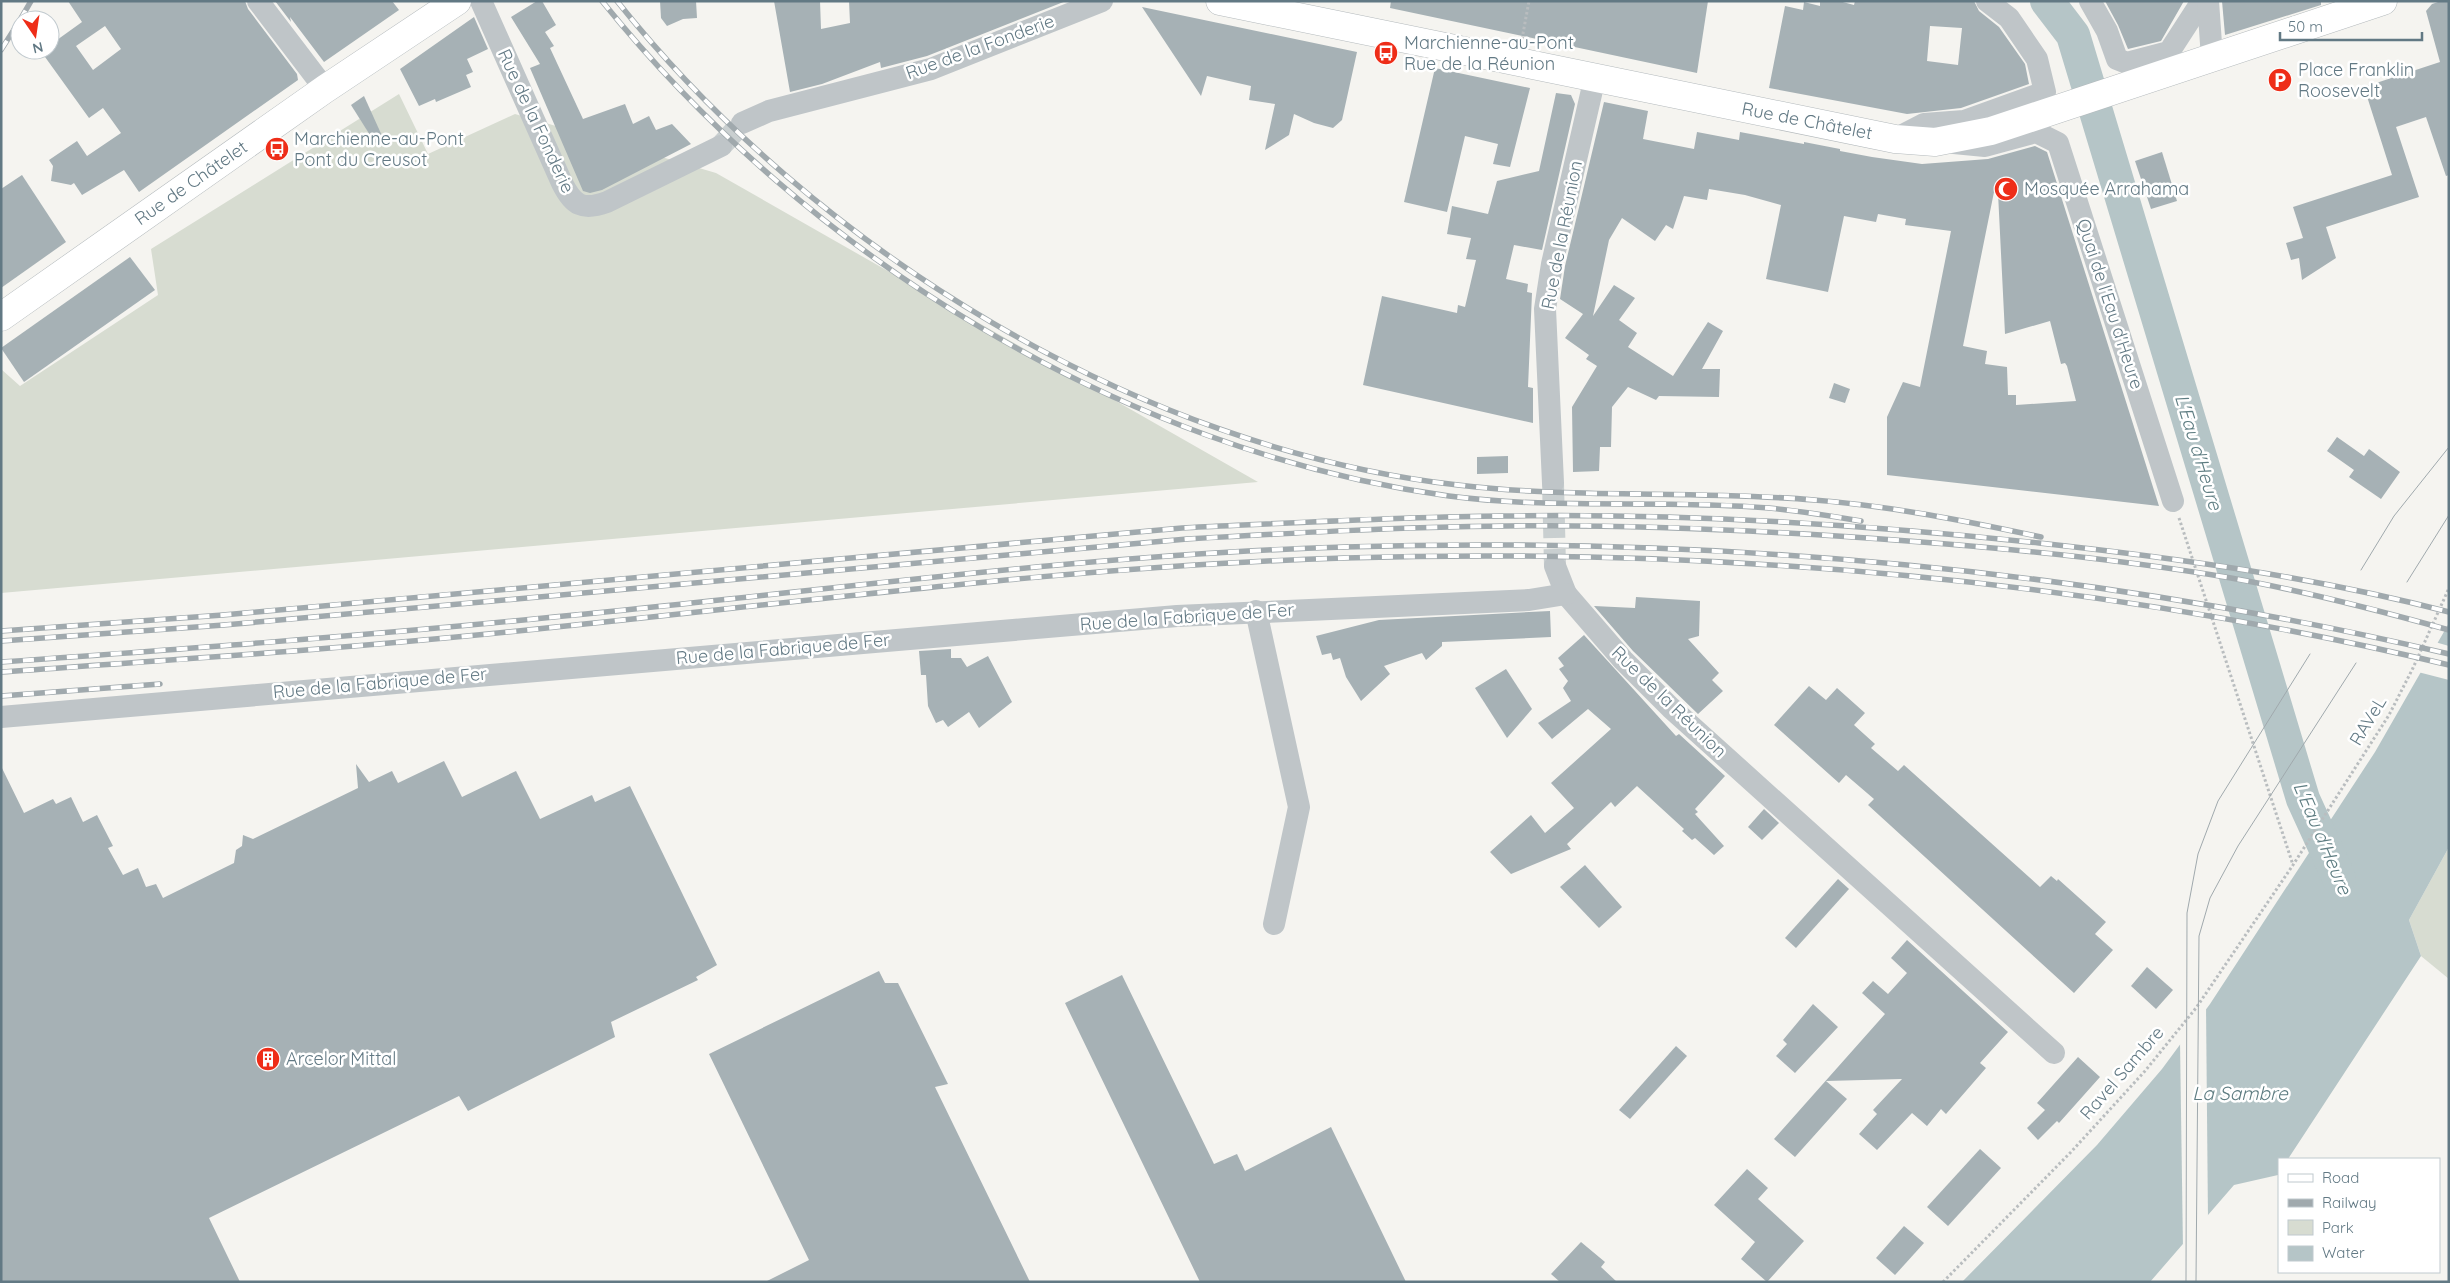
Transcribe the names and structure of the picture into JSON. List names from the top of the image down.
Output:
{
  "streets": {
    "main road": ["Rue de Châtelet"],
    "street": [
      "Rue de la Fonderie",
      "Rue de la Réunion",
      "Quai de l'Eau d'Heure",
      "Rue de la Fabrique de Fer"
    ],
    "path": ["RAVeL", "Ravel Sambre"]
  },
  "crossings": [
    ["Rue de Châtelet", "Rue de la Réunion"],
    ["Rue de Châtelet", "Quai de l'Eau d'Heure"],
    ["Rue de la Réunion", "Rue de la Fabrique de Fer"],
    ["RAVeL", "Ravel Sambre"]
  ],
  "water": ["L'Eau d'Heure", "La Sambre"],
  "places": {
    "bus stop": ["Marchienne-au-Pont Rue de la Réunion", "Marchienne-au-Pont Pont du Creusot"],
    "parking": ["Place Franklin Roosevelt"],
    "mosque": ["Mosquée Arrahama"],
    "building": ["Arcelor Mittal"]
  },
  "legend": [
    "Road",
    "Railway",
    "Park",
    "Water"
  ],
  "scale_bar": "50 m",
  "north": "bottom"
}
